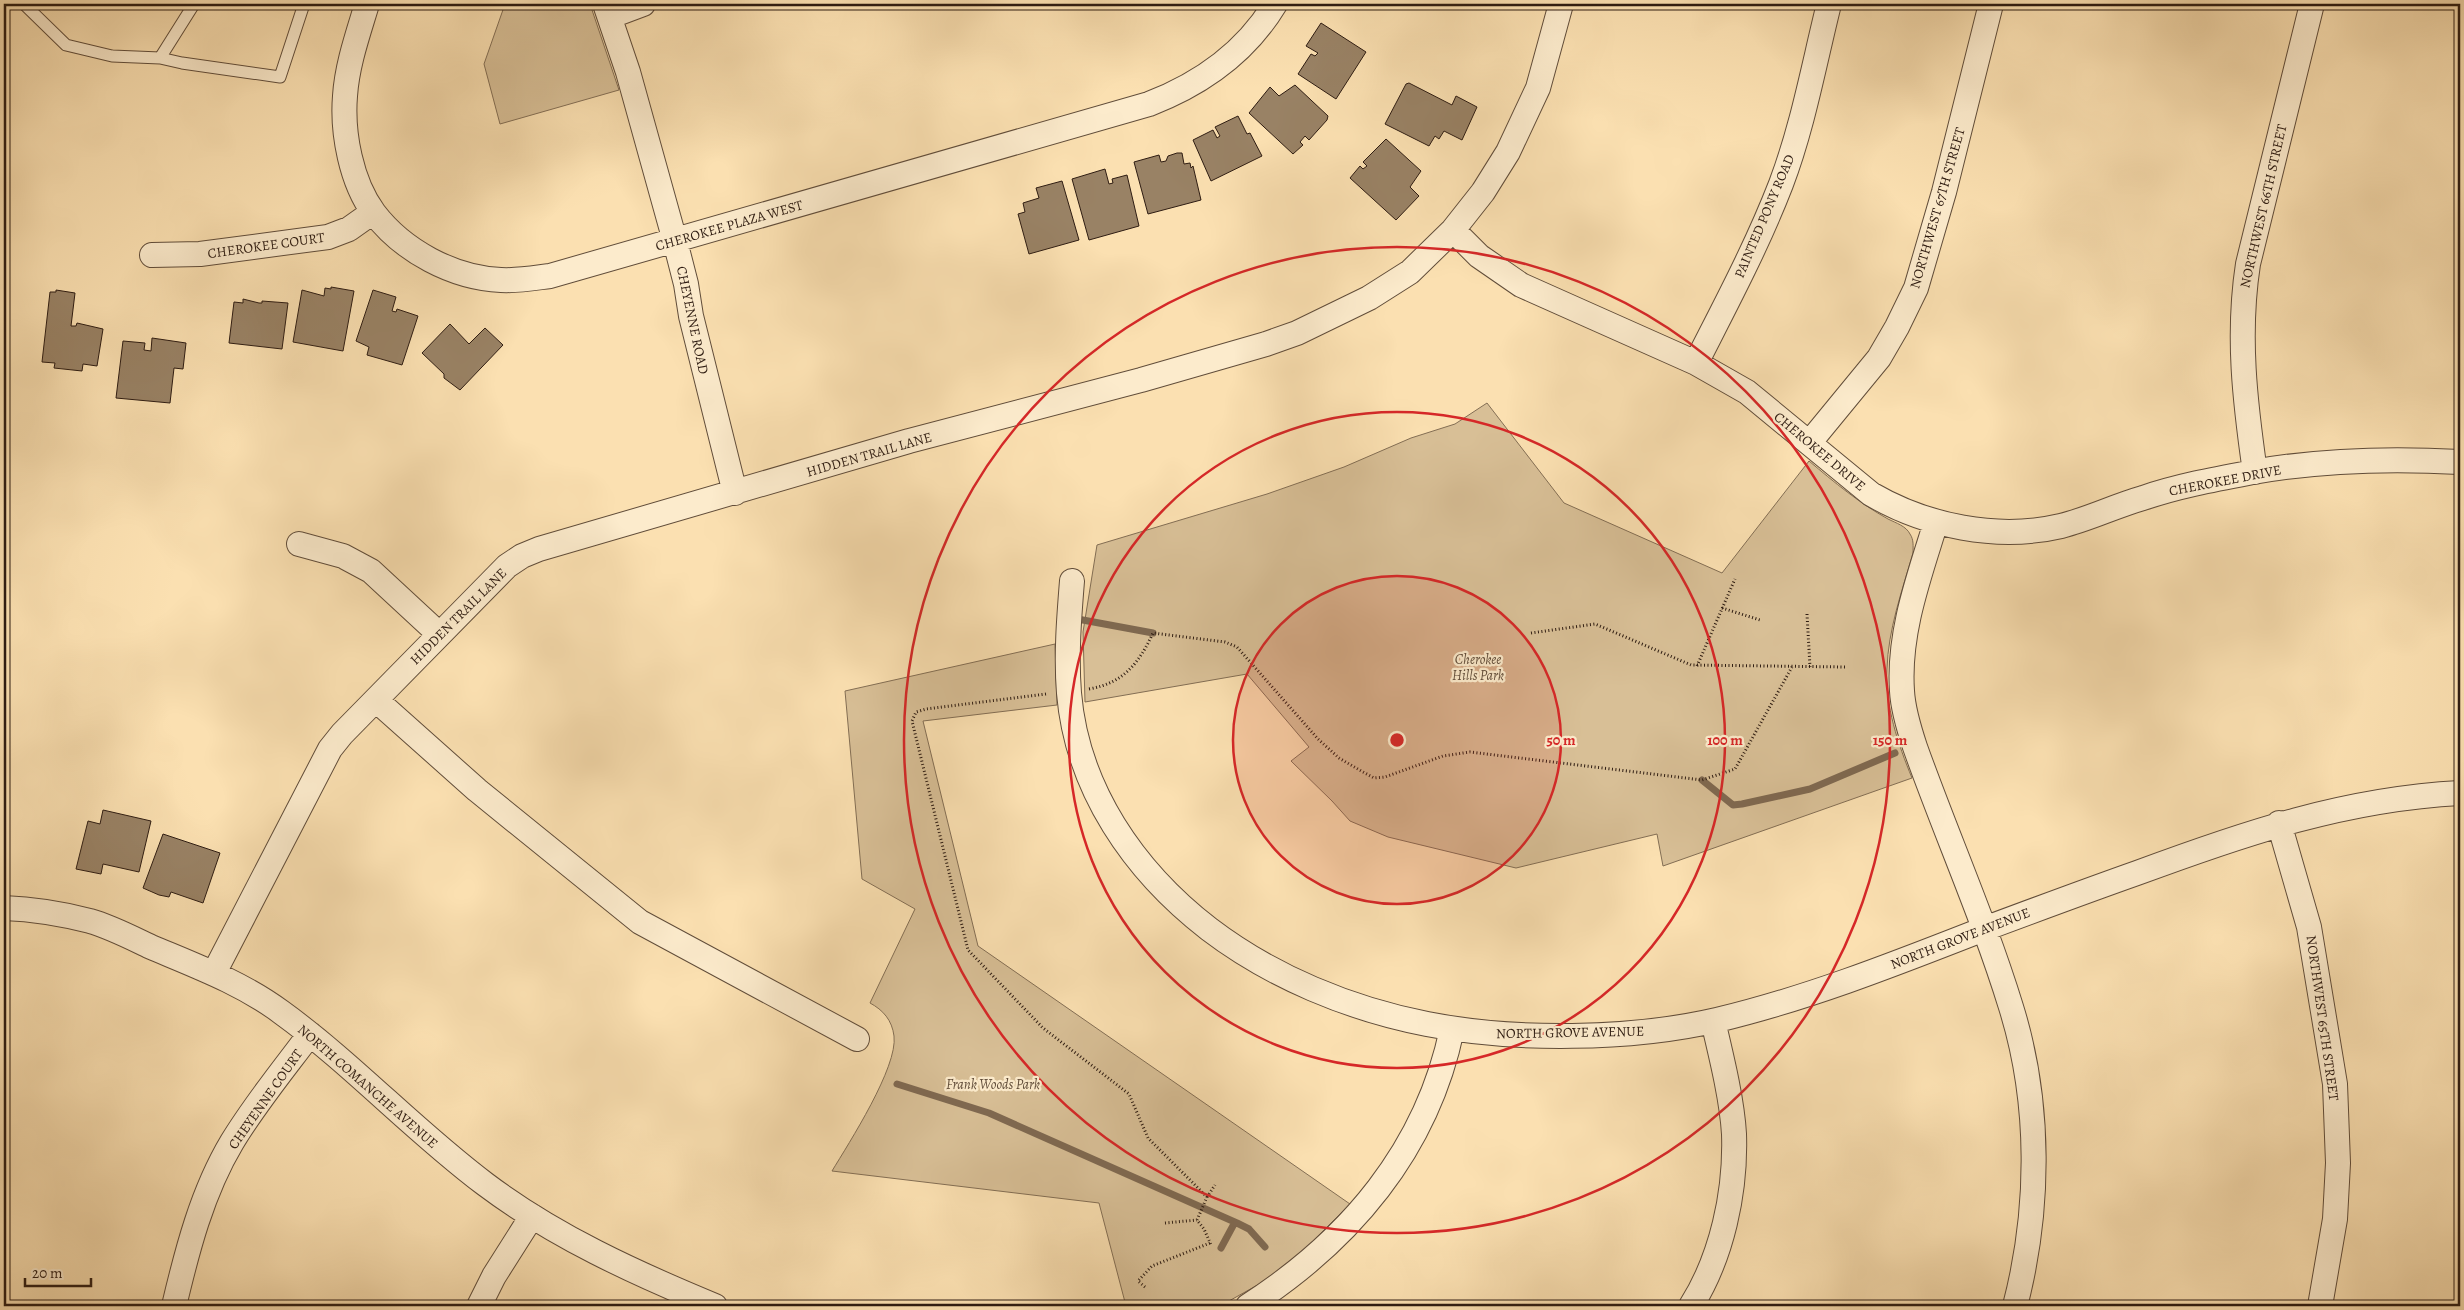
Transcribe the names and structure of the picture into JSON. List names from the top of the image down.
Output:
{
  "streets": {
    "street": [
      "NORTHWEST 66TH STREET",
      "NORTHWEST 67TH STREET",
      "PAINTED PONY ROAD",
      "CHEROKEE PLAZA WEST",
      "CHEROKEE COURT",
      "CHEYENNE ROAD",
      "CHEROKEE DRIVE",
      "HIDDEN TRAIL LANE",
      "NORTH GROVE AVENUE",
      "NORTHWEST 65TH STREET",
      "NORTH COMANCHE AVENUE",
      "CHEYENNE COURT"
    ]
  },
  "crossings": [
    ["NORTHWEST 66TH STREET", "CHEROKEE DRIVE"],
    ["NORTHWEST 67TH STREET", "CHEROKEE DRIVE"],
    ["PAINTED PONY ROAD", "CHEROKEE DRIVE"],
    ["CHEROKEE PLAZA WEST", "CHEROKEE COURT"],
    ["CHEROKEE PLAZA WEST", "CHEYENNE ROAD"],
    ["CHEYENNE ROAD", "HIDDEN TRAIL LANE"],
    ["CHEROKEE DRIVE", "HIDDEN TRAIL LANE"],
    ["HIDDEN TRAIL LANE", "NORTH COMANCHE AVENUE"],
    ["NORTH GROVE AVENUE", "NORTHWEST 65TH STREET"],
    ["NORTH COMANCHE AVENUE", "CHEYENNE COURT"]
  ],
  "parks": ["Cherokee Hills Park", "Frank Woods Park"],
  "scale_bar": "20 m",
  "rings": ["50 m", "100 m", "150 m"]
}
